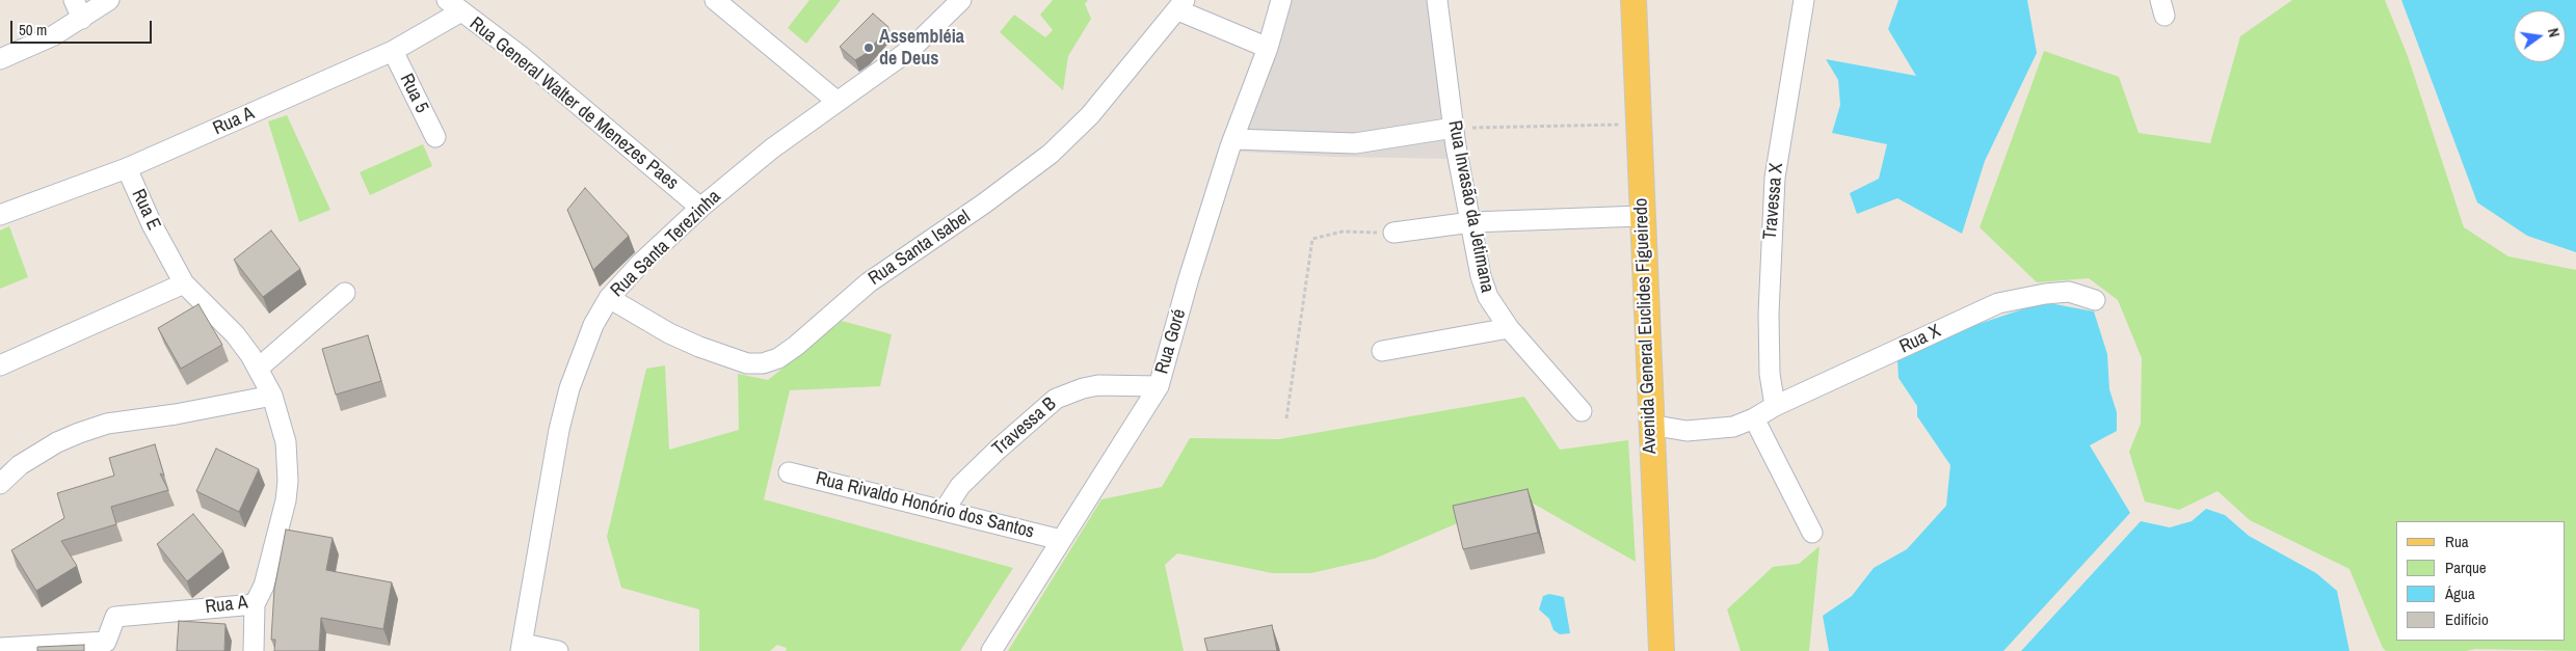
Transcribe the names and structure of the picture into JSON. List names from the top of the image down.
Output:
{
  "streets": {
    "main road": ["Avenida General Euclides Figueiredo"],
    "street": [
      "Rua 5",
      "Rua General Walter de Menezes Paes",
      "Rua A",
      "Travessa X",
      "Rua Invasão da Jetimana",
      "Rua E",
      "Rua Santa Terezinha",
      "Rua Santa Isabel",
      "Rua X",
      "Rua Goré",
      "Travessa B",
      "Rua Rivaldo Honório dos Santos"
    ]
  },
  "crossings": [
    ["Rua 5", "Rua A"],
    ["Rua General Walter de Menezes Paes", "Rua A"],
    ["Rua General Walter de Menezes Paes", "Rua Santa Terezinha"],
    ["Rua A", "Rua E"],
    ["Travessa X", "Rua X"],
    ["Rua Santa Terezinha", "Rua Santa Isabel"],
    ["Avenida General Euclides Figueiredo", "Rua X"],
    ["Rua Goré", "Travessa B"],
    ["Rua Goré", "Rua Rivaldo Honório dos Santos"],
    ["Travessa B", "Rua Rivaldo Honório dos Santos"]
  ],
  "places": ["Assembléia de Deus"],
  "legend": [
    "Rua",
    "Parque",
    "Água",
    "Edifício"
  ],
  "scale_bar": "50 m",
  "north": "right"
}
